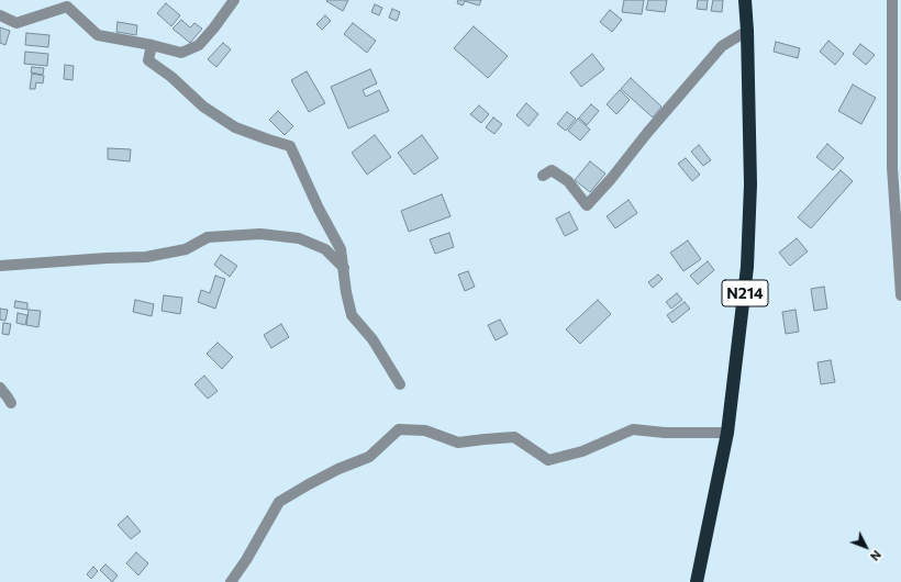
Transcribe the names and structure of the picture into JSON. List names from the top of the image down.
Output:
{
  "streets": {
    "highway": ["N214"]
  },
  "north": "bottom right"
}
